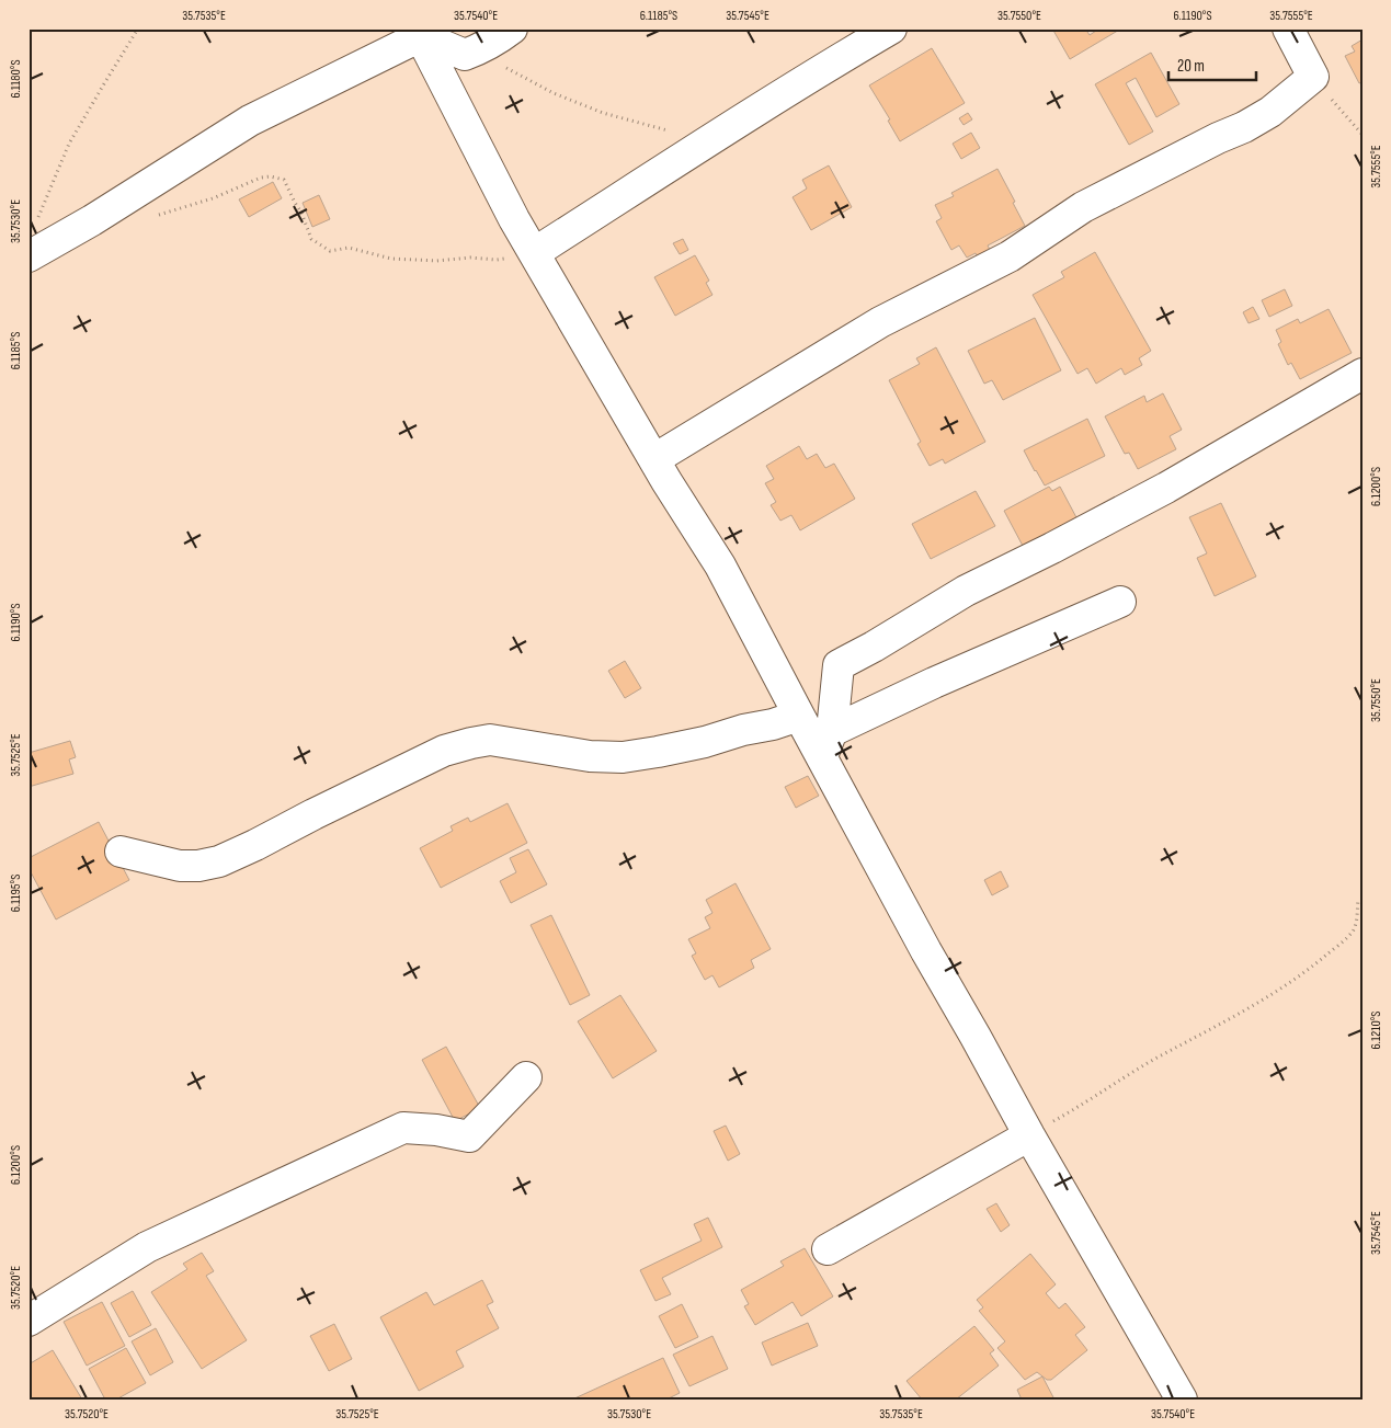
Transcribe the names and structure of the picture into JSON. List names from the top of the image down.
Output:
{
  "scale_bar": "20 m",
  "coordinates": [
    "35.7535°E",
    "35.7540°E",
    "6.1185°S",
    "35.7545°E",
    "35.7550°E",
    "6.1190°S",
    "35.7555°E",
    "6.1180°S",
    "35.7530°E",
    "6.1200°S",
    "35.7525°E",
    "6.1195°S",
    "6.1210°S",
    "35.7520°E"
  ]
}
